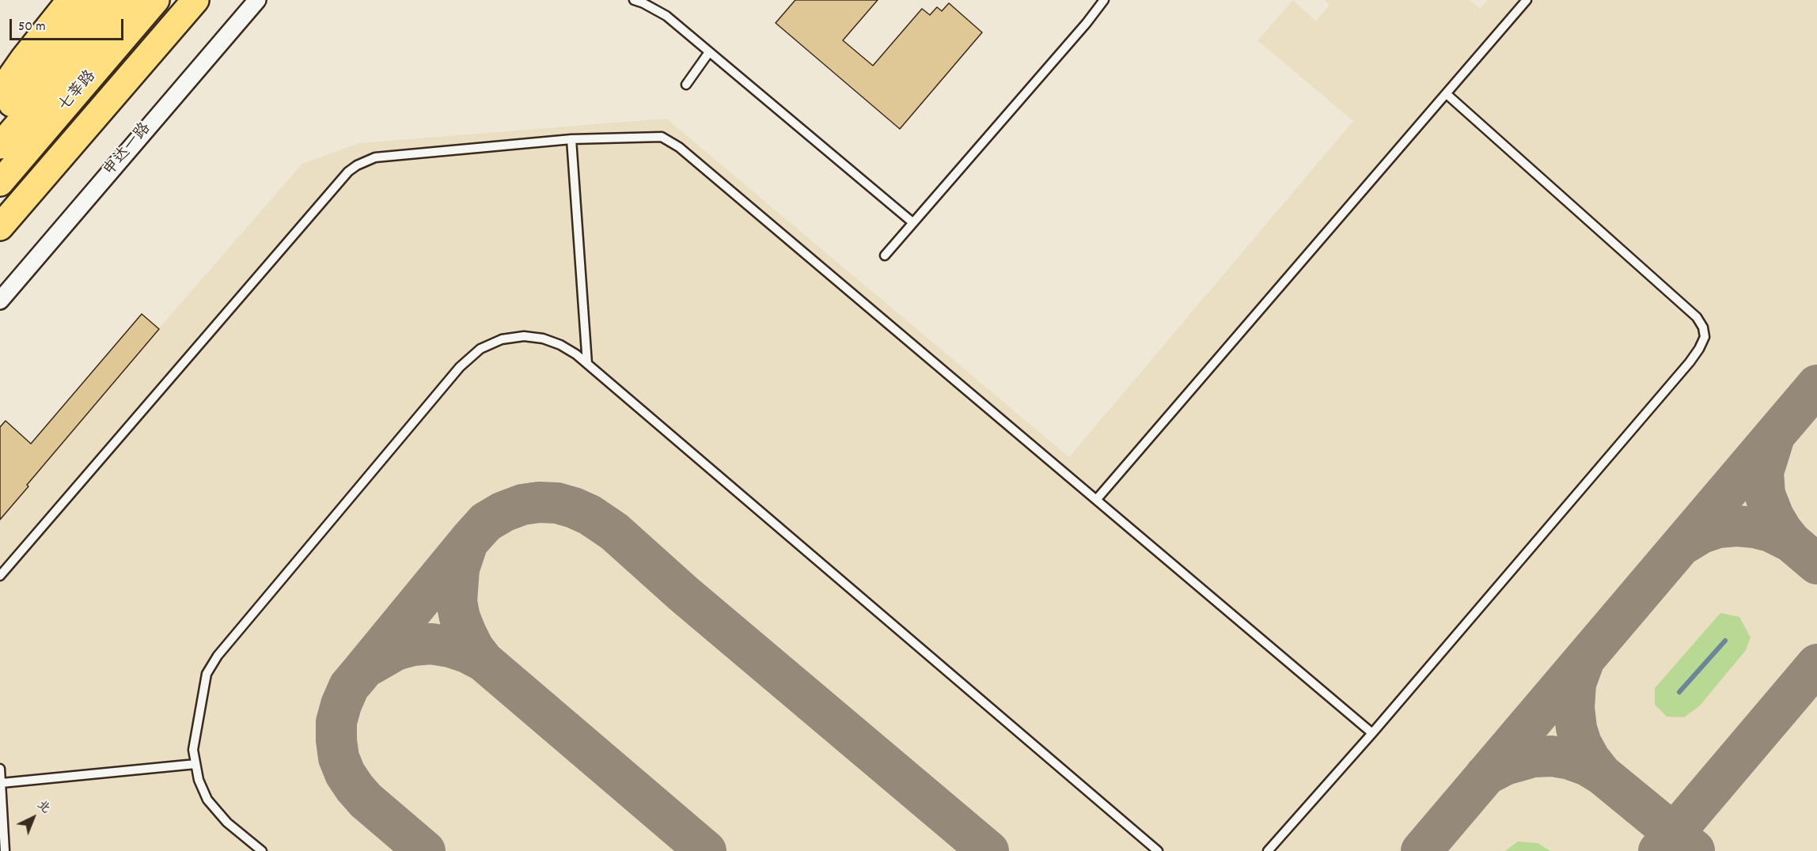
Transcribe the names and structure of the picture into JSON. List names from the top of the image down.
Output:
{
  "streets": {
    "main road": ["七莘路"],
    "street": ["申达一路"]
  },
  "scale_bar": "50 m",
  "north": "top right"
}
